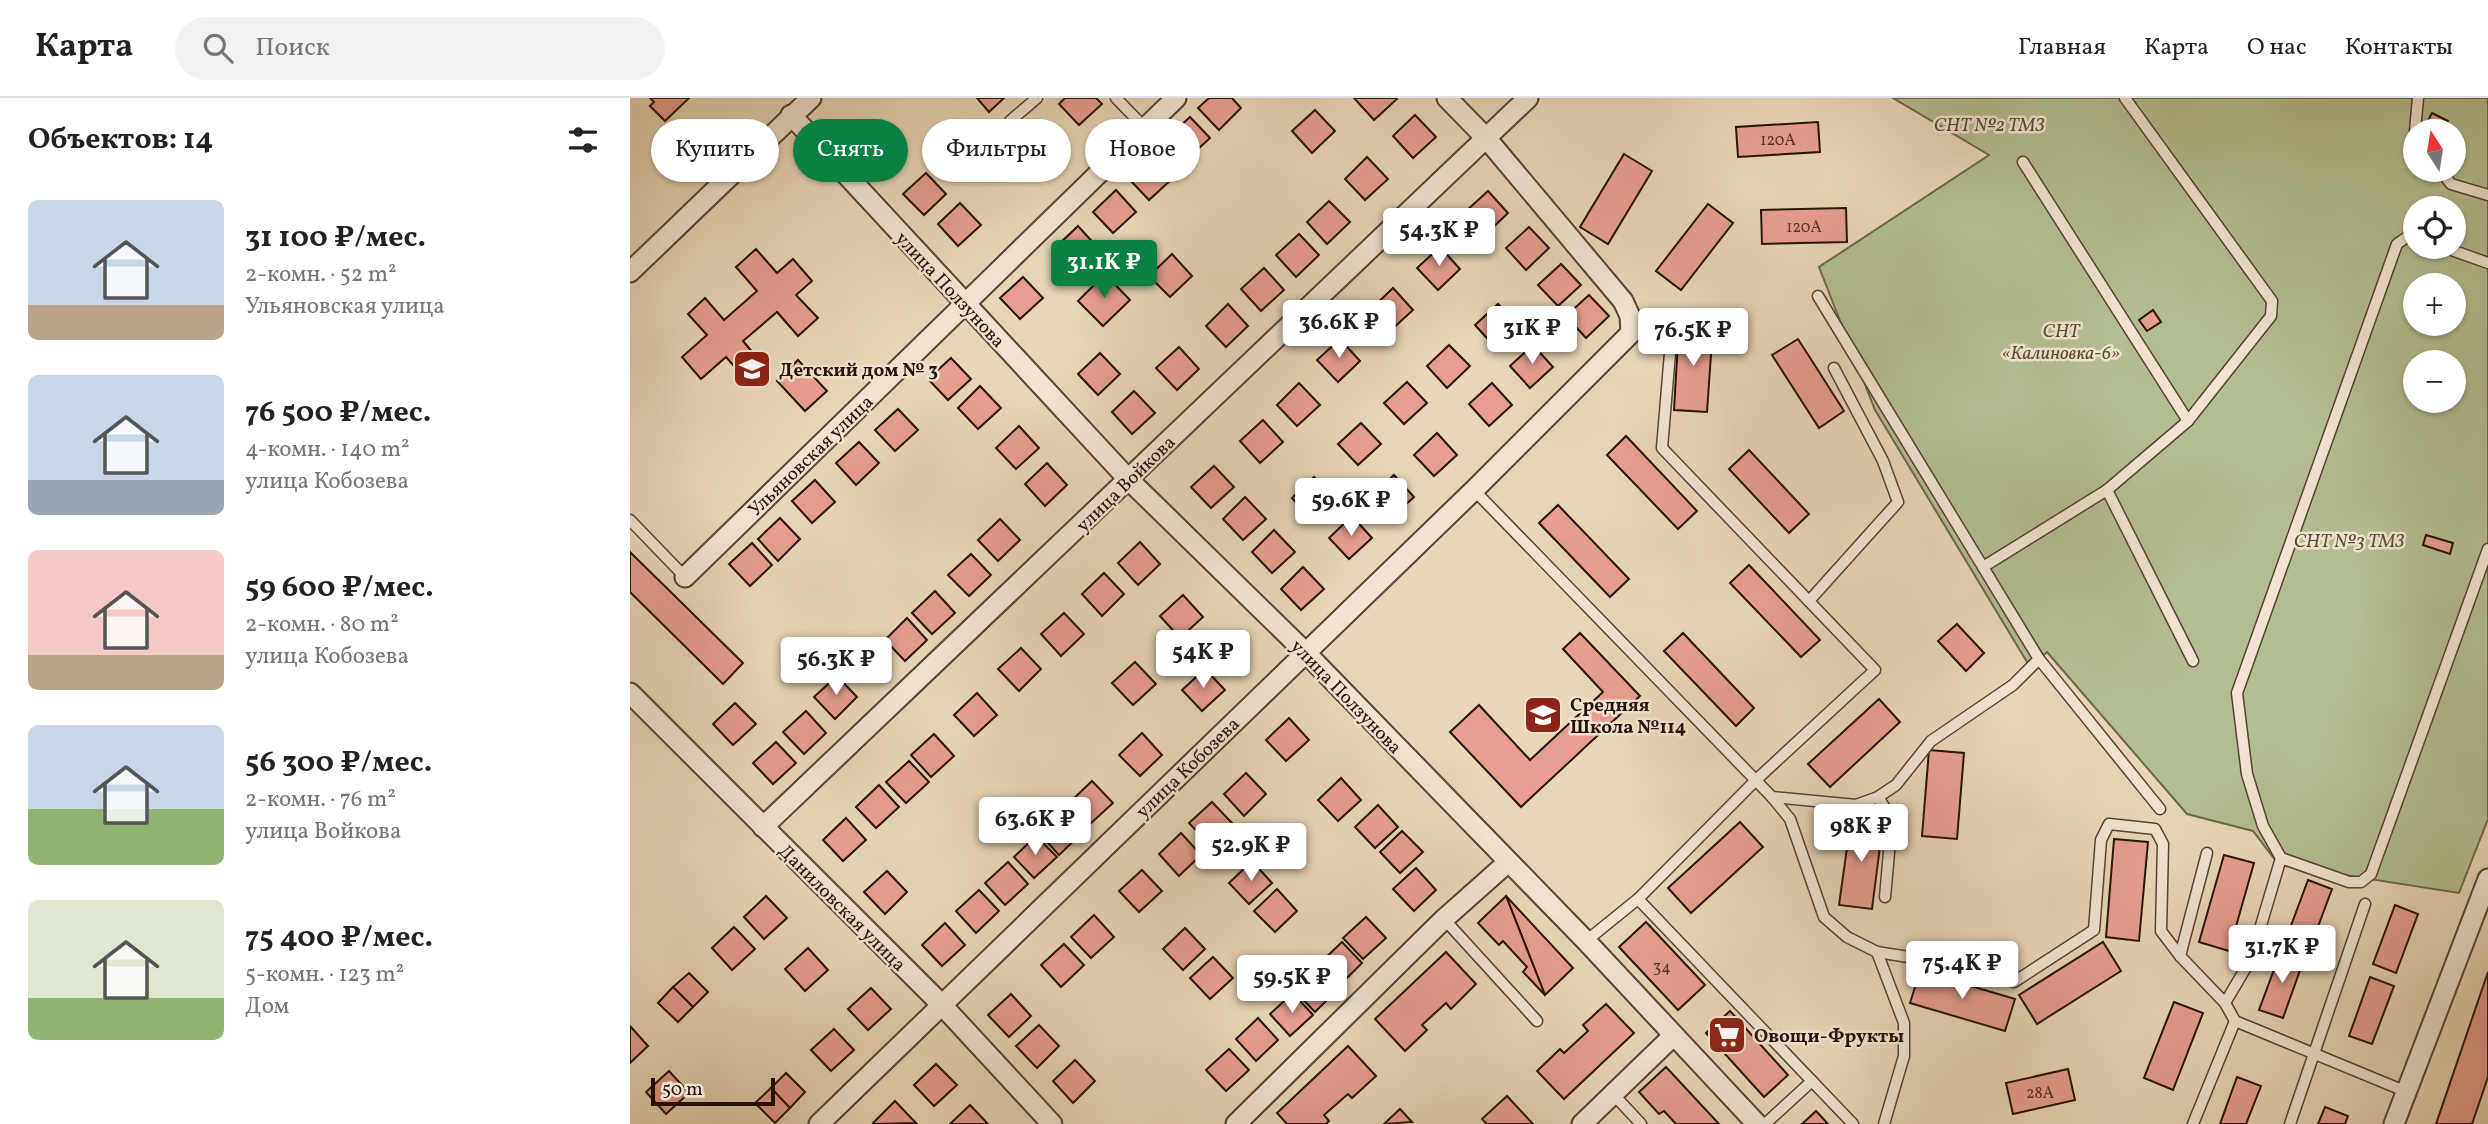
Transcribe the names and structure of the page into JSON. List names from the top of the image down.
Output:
{
  "streets": {
    "street": [
      "улица Ползунова",
      "Ульяновская улица",
      "улица Войкова",
      "улица Кобозева",
      "Даниловская улица"
    ]
  },
  "crossings": [
    ["улица Ползунова", "Ульяновская улица"],
    ["улица Ползунова", "улица Войкова"],
    ["улица Ползунова", "улица Кобозева"],
    ["улица Войкова", "улица Кобозева"],
    ["улица Войкова", "Даниловская улица"],
    ["улица Кобозева", "Даниловская улица"]
  ],
  "parks": ["СНТ №2 ТМЗ", "СНТ «Калиновка-6»", "СНТ №3 ТМЗ"],
  "places": {
    "school or university": ["Детский дом № 3", "Средняя Школа №114"],
    "supermarket": ["Овощи-Фрукты"]
  },
  "house_numbers": [
    "120А",
    "120А",
    "34",
    "28А"
  ],
  "scale_bar": "50 m",
  "north": "top",
  "page": {
    "header": "Карта",
    "search": "Поиск",
    "nav": [
      "Главная",
      "Карта",
      "О нас",
      "Контакты"
    ],
    "heading": "Объектов: 14",
    "map_buttons": ["+", "−"],
    "chip": [
      "Купить",
      "Снять",
      "Фильтры",
      "Новое"
    ],
    "list": [
      {
        "name": "31 100 ₽/мес.",
        "note": "2-комн. · 52 m² · Ульяновская улица"
      },
      {
        "name": "76 500 ₽/мес.",
        "note": "4-комн. · 140 m² · улица Кобозева"
      },
      {
        "name": "59 600 ₽/мес.",
        "note": "2-комн. · 80 m² · улица Кобозева"
      },
      {
        "name": "56 300 ₽/мес.",
        "note": "2-комн. · 76 m² · улица Войкова"
      },
      {
        "name": "75 400 ₽/мес.",
        "note": "5-комн. · 123 m² · Дом"
      }
    ],
    "price": [
      "54.3K ₽",
      "31.1K ₽",
      "36.6K ₽",
      "31K ₽",
      "76.5K ₽",
      "59.6K ₽",
      "54K ₽",
      "56.3K ₽",
      "63.6K ₽",
      "98K ₽",
      "52.9K ₽",
      "31.7K ₽",
      "75.4K ₽",
      "59.5K ₽"
    ],
    "scale": "50 m"
  }
}
